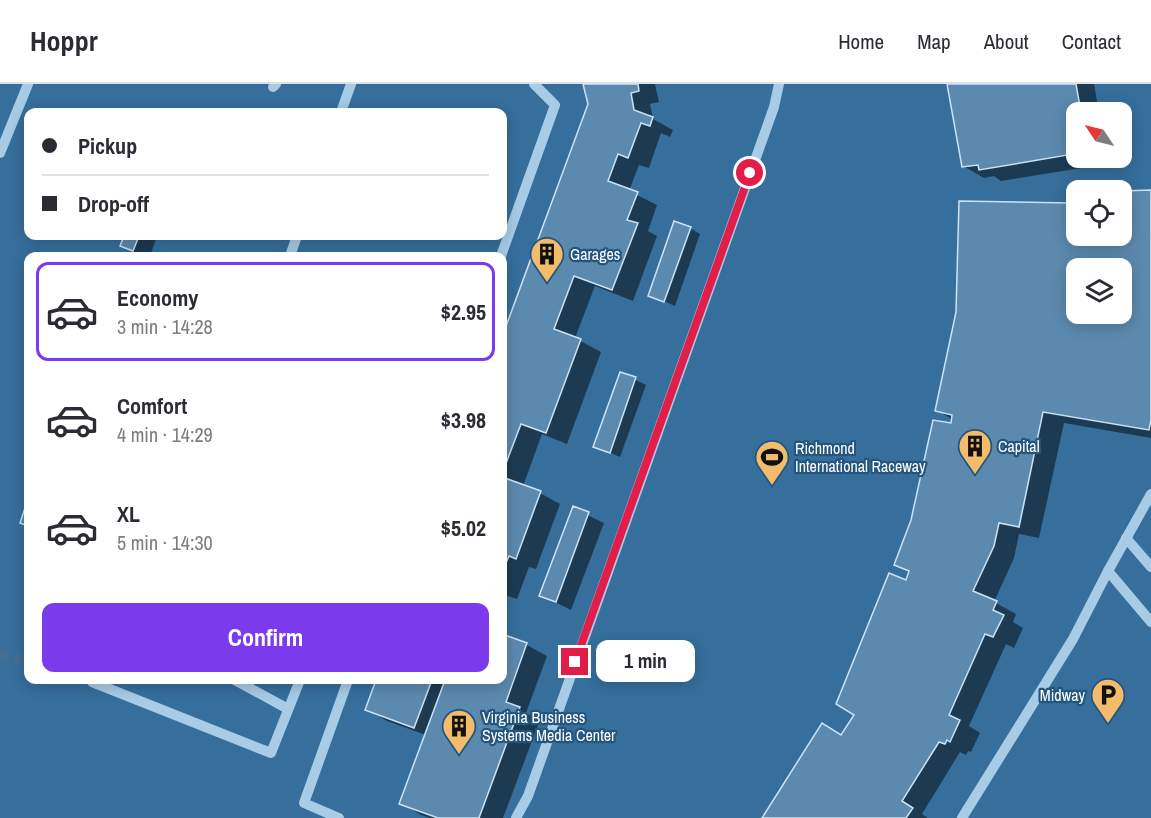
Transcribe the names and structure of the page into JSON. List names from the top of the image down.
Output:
{
  "places": {
    "building": ["Garages", "Capital", "Virginia Business Systems Media Center"],
    "sports": ["Richmond International Raceway"],
    "parking": ["Midway"]
  },
  "north": "top left",
  "page": {
    "header": "Hoppr",
    "nav": [
      "Home",
      "Map",
      "About",
      "Contact"
    ],
    "banner": ["Pickup", "Drop-off"],
    "list": [
      {
        "name": "Economy",
        "note": "3 min · 14:28",
        "value": "$2.95"
      },
      {
        "name": "Comfort",
        "note": "4 min · 14:29",
        "value": "$3.98"
      },
      {
        "name": "XL",
        "note": "5 min · 14:30",
        "value": "$5.02"
      }
    ],
    "buttons": "Confirm",
    "bubble": "1 min"
  }
}
